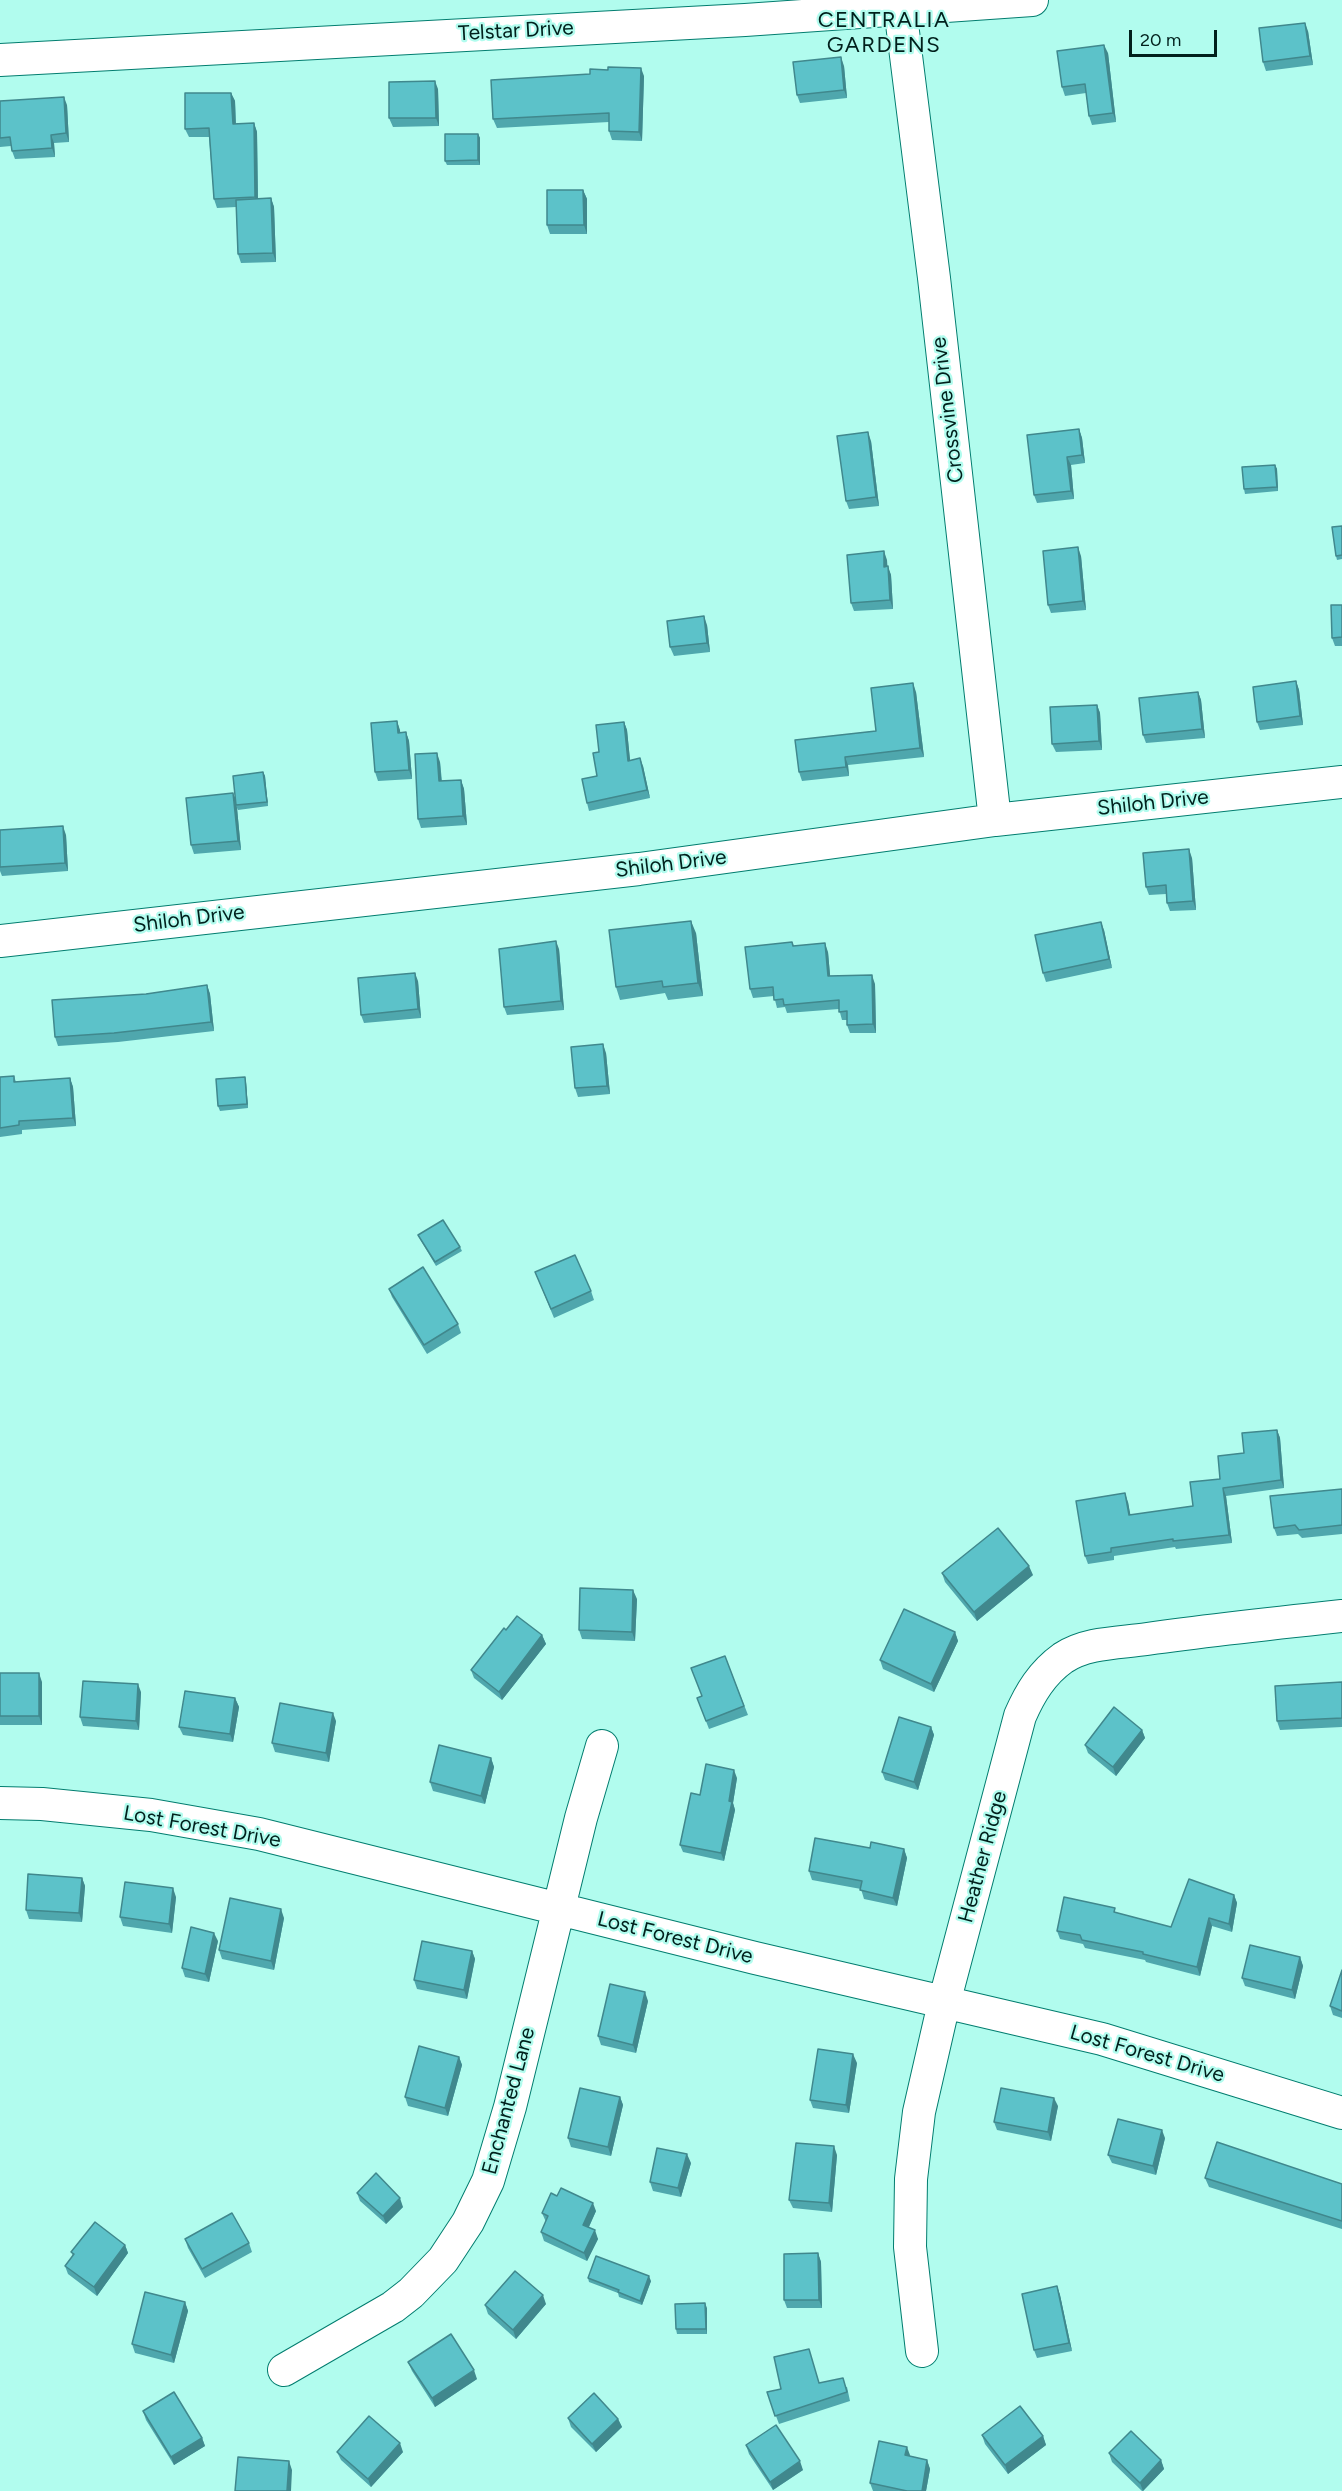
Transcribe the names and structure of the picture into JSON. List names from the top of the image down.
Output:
{
  "streets": {
    "street": [
      "Telstar Drive",
      "Crossvine Drive",
      "Shiloh Drive",
      "Lost Forest Drive",
      "Heather Ridge",
      "Enchanted Lane"
    ]
  },
  "crossings": [
    ["Telstar Drive", "Crossvine Drive"],
    ["Crossvine Drive", "Shiloh Drive"],
    ["Lost Forest Drive", "Heather Ridge"],
    ["Lost Forest Drive", "Enchanted Lane"]
  ],
  "districts": ["CENTRALIA GARDENS"],
  "scale_bar": "20 m"
}
